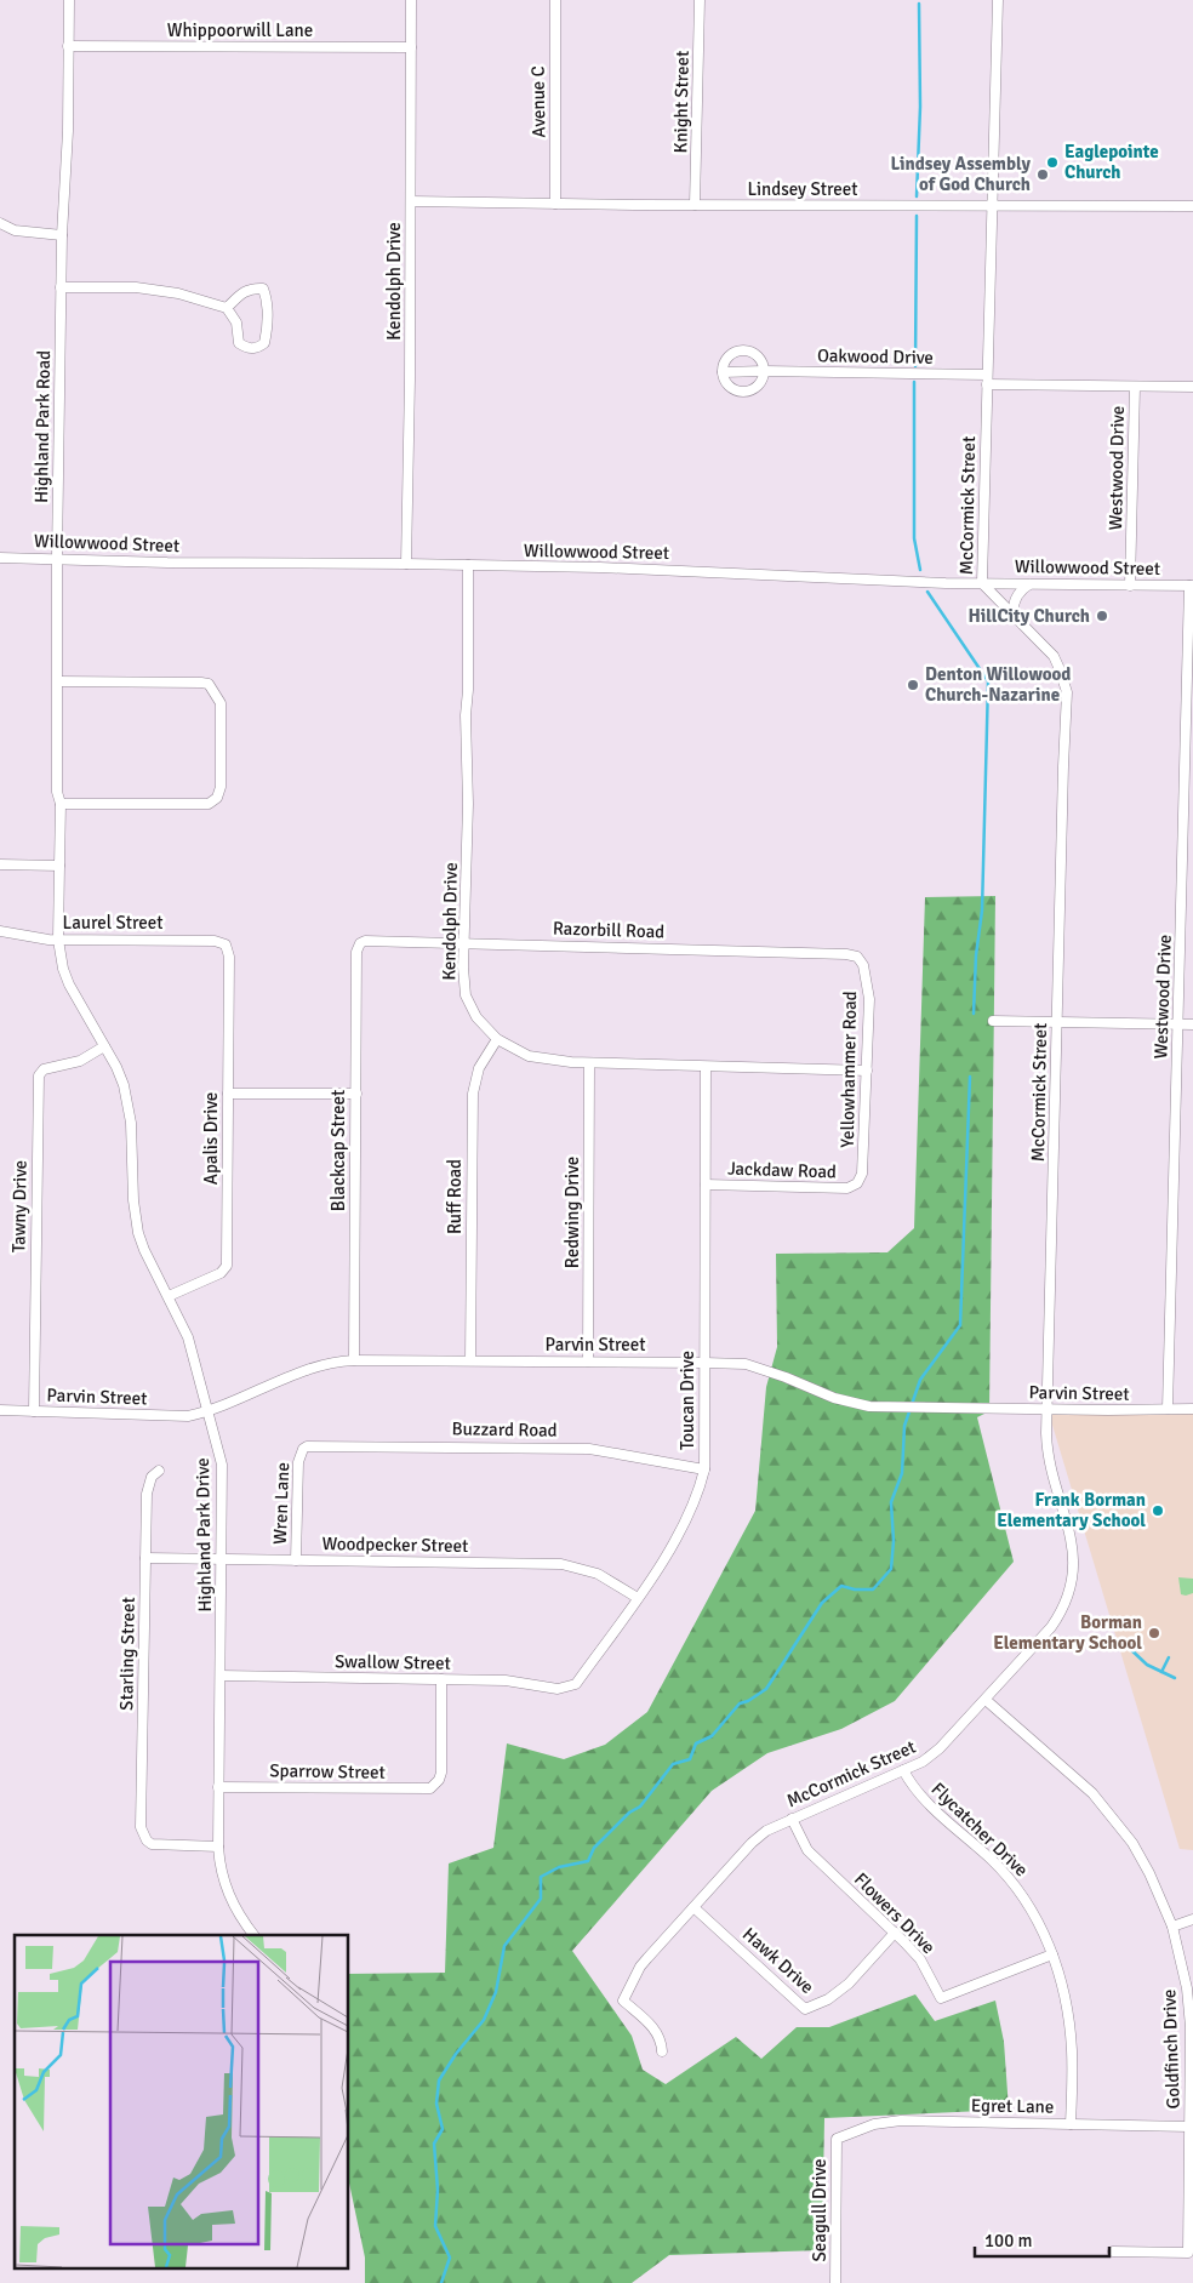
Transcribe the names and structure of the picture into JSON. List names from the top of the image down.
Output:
{
  "streets": {
    "street": [
      "Whippoorwill Lane",
      "Avenue C",
      "Knight Street",
      "Lindsey Street",
      "Kendolph Drive",
      "Oakwood Drive",
      "Highland Park Road",
      "Westwood Drive",
      "McCormick Street",
      "Willowwood Street",
      "Laurel Street",
      "Razorbill Road",
      "Yellowhammer Road",
      "Apalis Drive",
      "Blackcap Street",
      "Jackdaw Road",
      "Ruff Road",
      "Tawny Drive",
      "Redwing Drive",
      "Parvin Street",
      "Toucan Drive",
      "Buzzard Road",
      "Wren Lane",
      "Highland Park Drive",
      "Woodpecker Street",
      "Starling Street",
      "Swallow Street",
      "Sparrow Street",
      "Flycatcher Drive",
      "Flowers Drive",
      "Hawk Drive",
      "Goldfinch Drive",
      "Egret Lane",
      "Seagull Drive"
    ]
  },
  "crossings": [
    ["Whippoorwill Lane", "Kendolph Drive"],
    ["Whippoorwill Lane", "Highland Park Road"],
    ["Avenue C", "Lindsey Street"],
    ["Knight Street", "Lindsey Street"],
    ["Lindsey Street", "Kendolph Drive"],
    ["Lindsey Street", "McCormick Street"],
    ["Kendolph Drive", "Willowwood Street"],
    ["Kendolph Drive", "Razorbill Road"],
    ["Kendolph Drive", "Yellowhammer Road"],
    ["Kendolph Drive", "Ruff Road"],
    ["Kendolph Drive", "Redwing Drive"],
    ["Kendolph Drive", "Toucan Drive"],
    ["Oakwood Drive", "Westwood Drive"],
    ["Oakwood Drive", "McCormick Street"],
    ["Highland Park Road", "Willowwood Street"],
    ["Highland Park Road", "Highland Park Drive"],
    ["Westwood Drive", "Willowwood Street"],
    ["Westwood Drive", "Parvin Street"],
    ["McCormick Street", "Willowwood Street"],
    ["McCormick Street", "Parvin Street"],
    ["McCormick Street", "Flycatcher Drive"],
    ["McCormick Street", "Flowers Drive"],
    ["McCormick Street", "Hawk Drive"],
    ["McCormick Street", "Goldfinch Drive"],
    ["Laurel Street", "Apalis Drive"],
    ["Laurel Street", "Highland Park Drive"],
    ["Razorbill Road", "Yellowhammer Road"],
    ["Razorbill Road", "Blackcap Street"],
    ["Yellowhammer Road", "Jackdaw Road"],
    ["Apalis Drive", "Highland Park Drive"],
    ["Blackcap Street", "Parvin Street"],
    ["Jackdaw Road", "Toucan Drive"],
    ["Ruff Road", "Parvin Street"],
    ["Tawny Drive", "Parvin Street"],
    ["Tawny Drive", "Highland Park Drive"],
    ["Redwing Drive", "Parvin Street"],
    ["Parvin Street", "Toucan Drive"],
    ["Parvin Street", "Highland Park Drive"],
    ["Toucan Drive", "Buzzard Road"],
    ["Toucan Drive", "Woodpecker Street"],
    ["Toucan Drive", "Swallow Street"],
    ["Buzzard Road", "Wren Lane"],
    ["Wren Lane", "Woodpecker Street"],
    ["Highland Park Drive", "Woodpecker Street"],
    ["Highland Park Drive", "Starling Street"],
    ["Highland Park Drive", "Swallow Street"],
    ["Highland Park Drive", "Sparrow Street"],
    ["Woodpecker Street", "Starling Street"],
    ["Swallow Street", "Sparrow Street"],
    ["Flycatcher Drive", "Flowers Drive"],
    ["Flycatcher Drive", "Egret Lane"],
    ["Flowers Drive", "Hawk Drive"],
    ["Goldfinch Drive", "Egret Lane"],
    ["Egret Lane", "Seagull Drive"]
  ],
  "places": [
    "Eaglepointe Church",
    "Lindsey Assembly of God Church",
    "HillCity Church",
    "Denton Willowood Church-Nazarine",
    "Frank Borman Elementary School",
    "Borman Elementary School"
  ],
  "scale_bar": "100 m"
}
